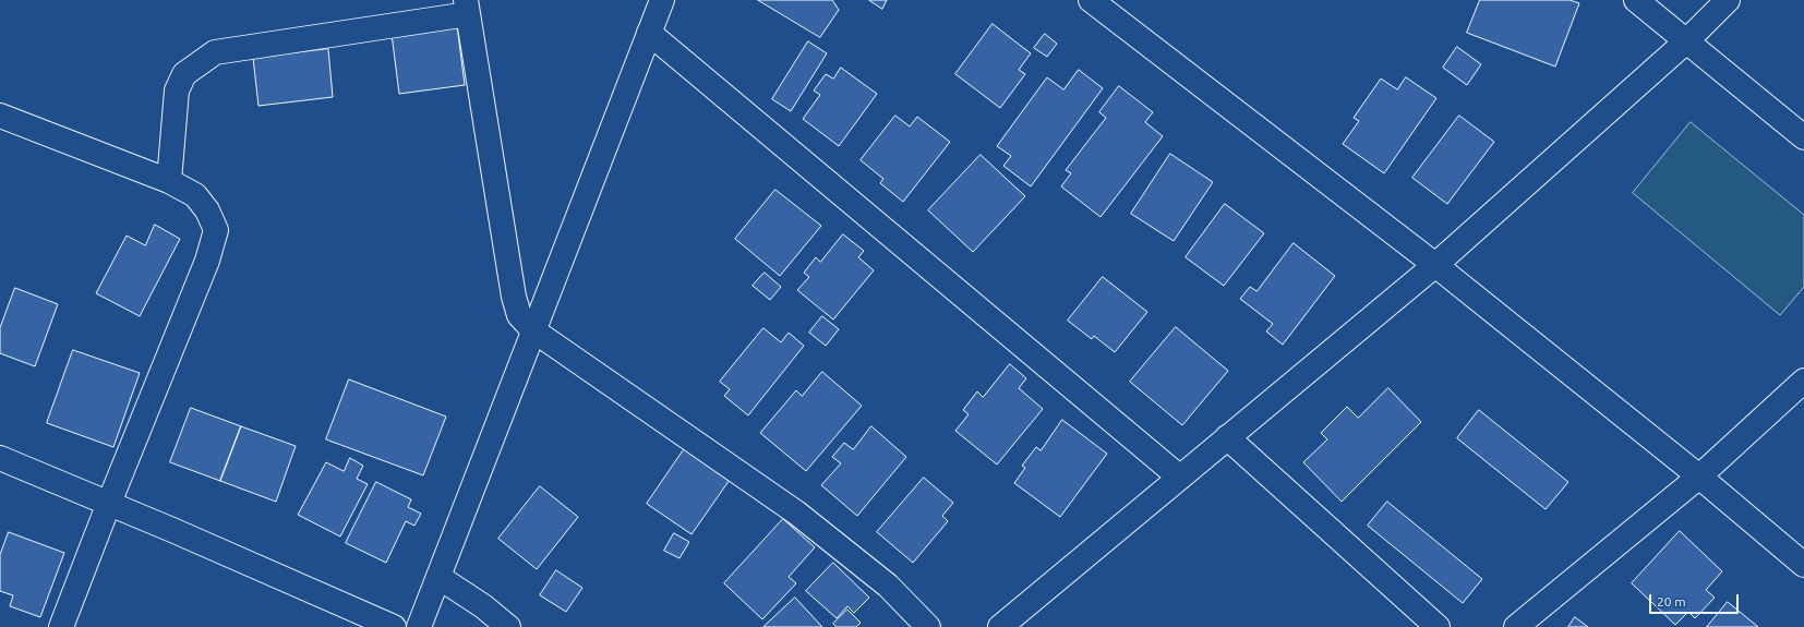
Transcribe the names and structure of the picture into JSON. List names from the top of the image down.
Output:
{
  "scale_bar": "20 m"
}
